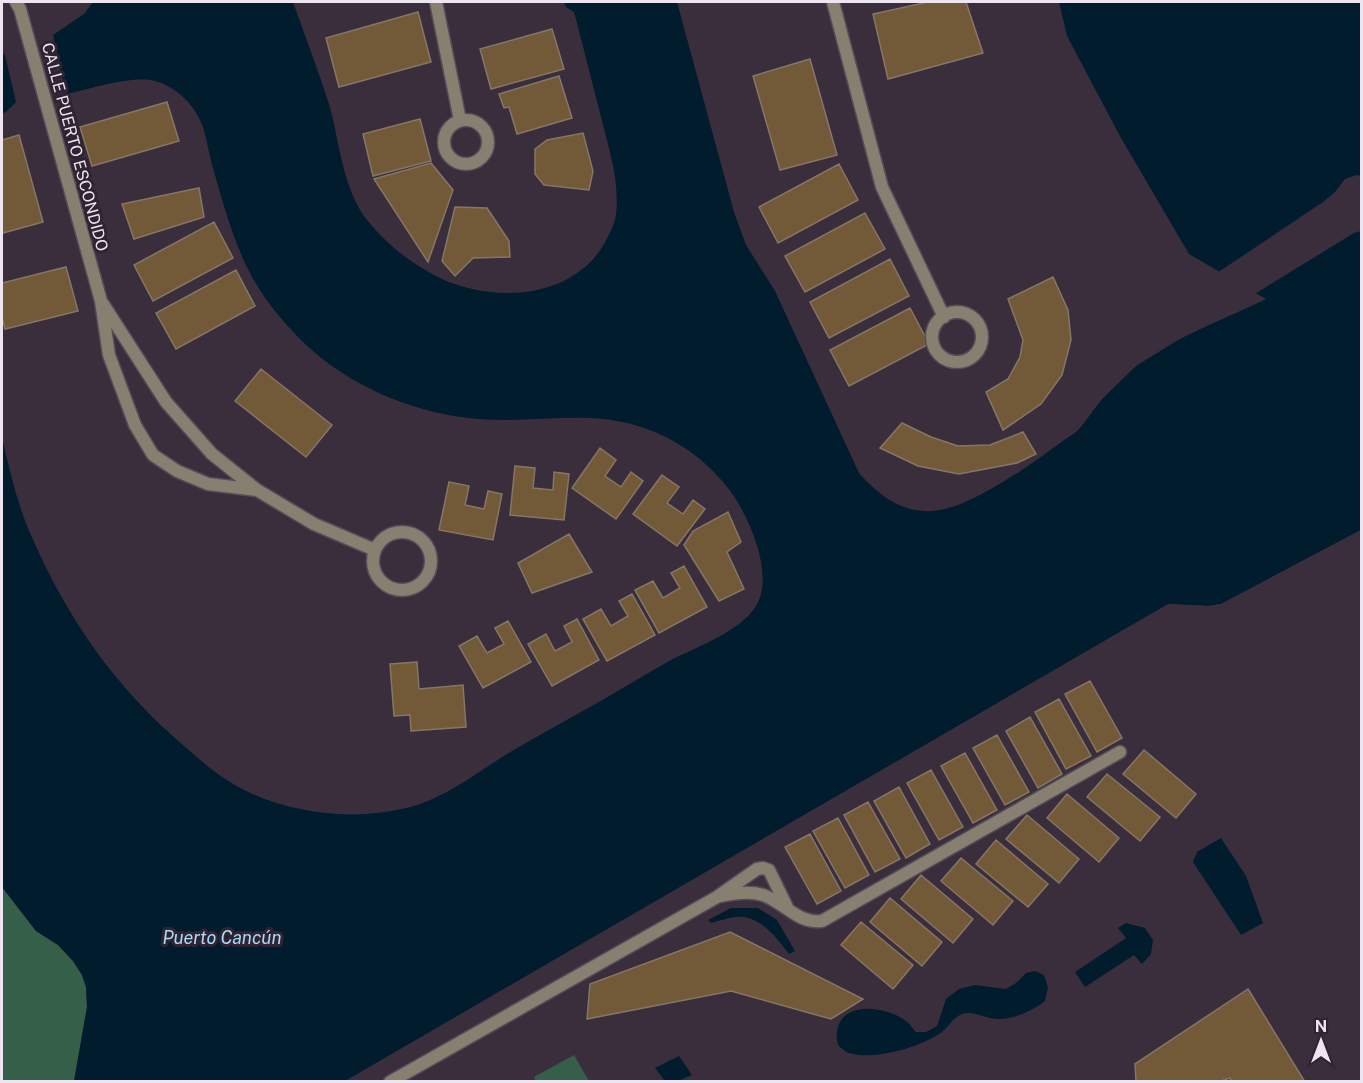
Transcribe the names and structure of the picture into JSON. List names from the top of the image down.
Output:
{
  "streets": {
    "street": ["CALLE PUERTO ESCONDIDO"]
  },
  "water": ["Puerto Cancún"],
  "north": "top"
}
